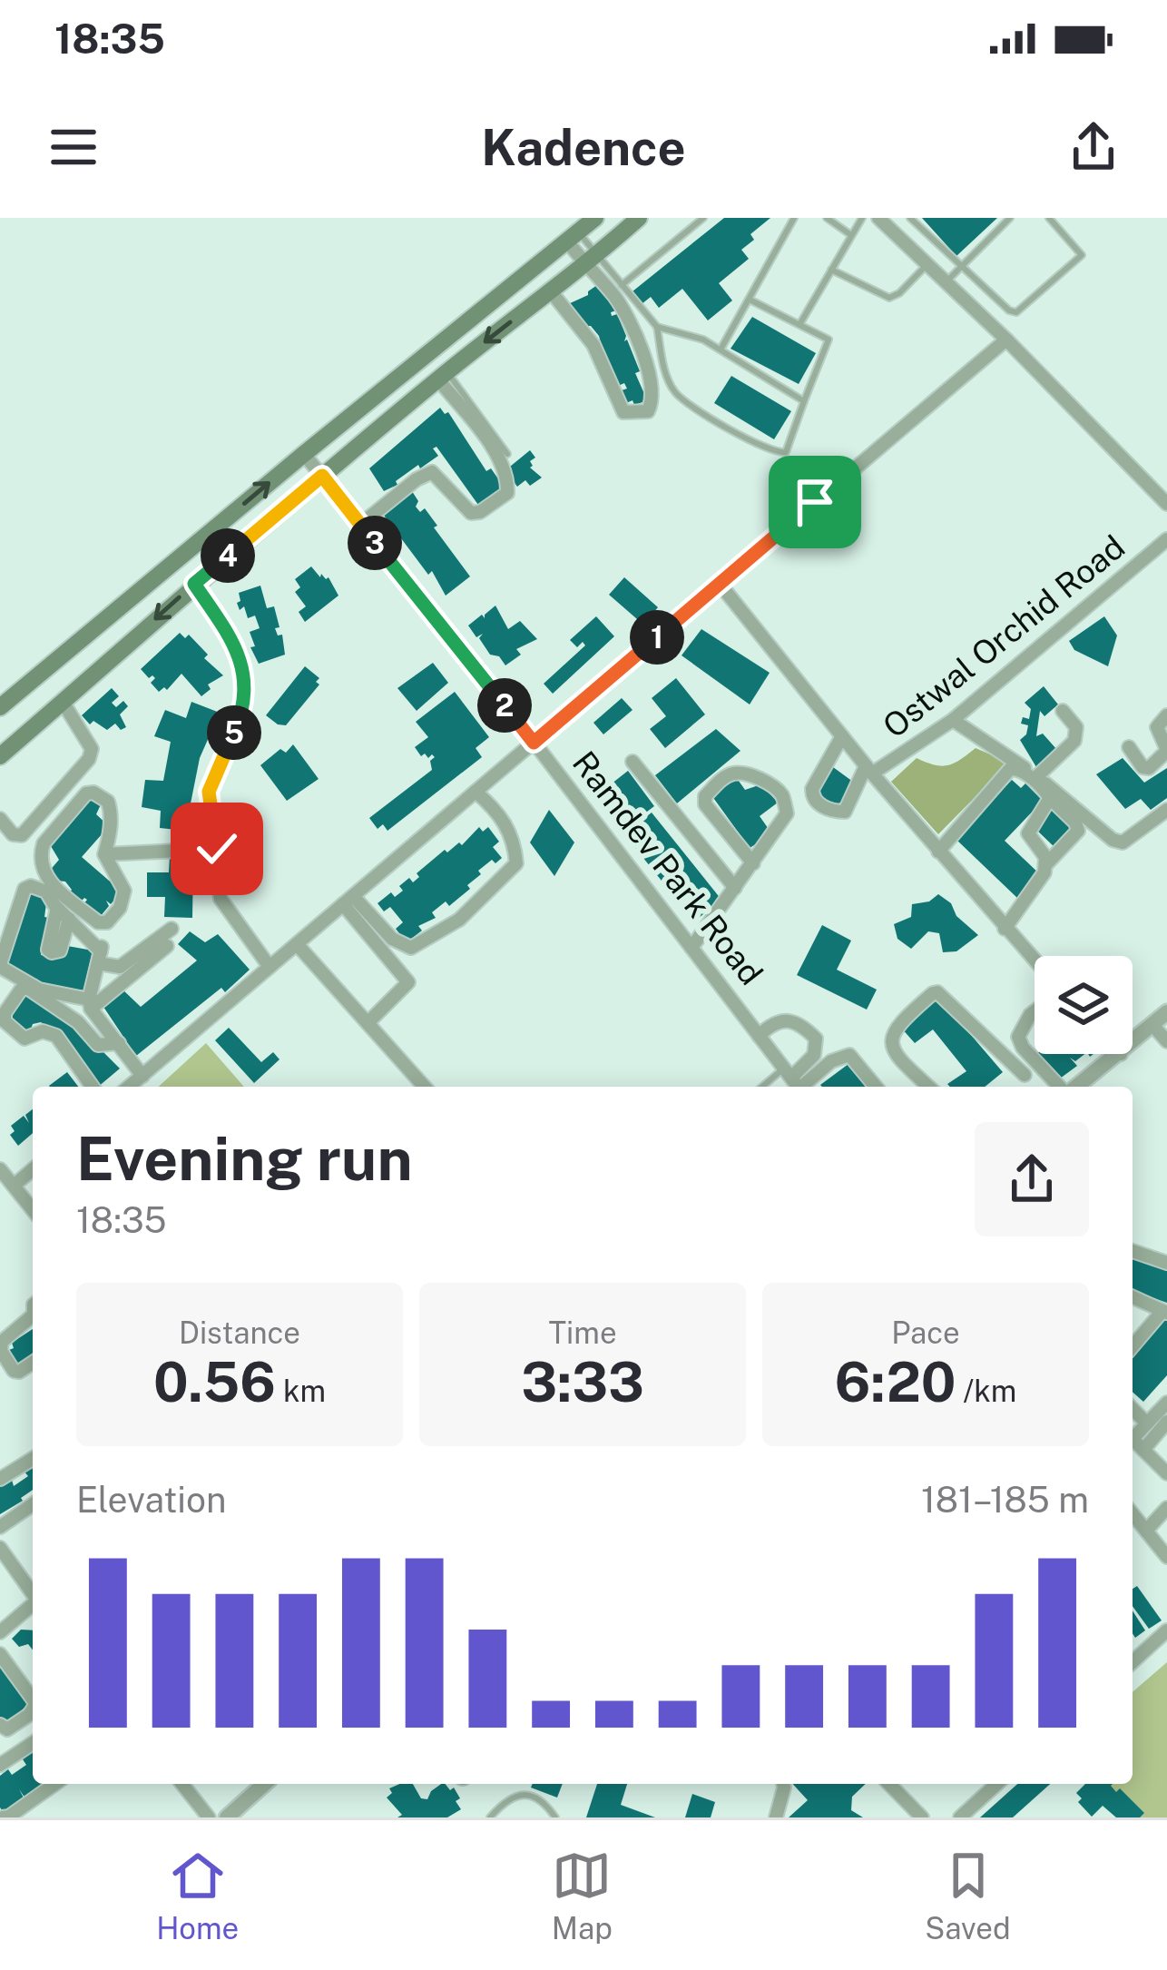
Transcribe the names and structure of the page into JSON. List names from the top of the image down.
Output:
{
  "streets": {
    "street": ["Ostwal Orchid Road", "Ramdev Park Road"]
  },
  "page": {
    "status": "18:35",
    "header": "Kadence",
    "pins": [
      "3",
      "4",
      "1",
      "2",
      "5"
    ],
    "heading": ["Evening run", "18:35"],
    "stats": [
      ["Distance", "0.56 km"],
      ["Time", "3:33"],
      ["Pace", "6:20 /km"]
    ],
    "chart": ["Elevation", "181–185 m"],
    "tabs": ["Home", "Map", "Saved"]
  }
}
